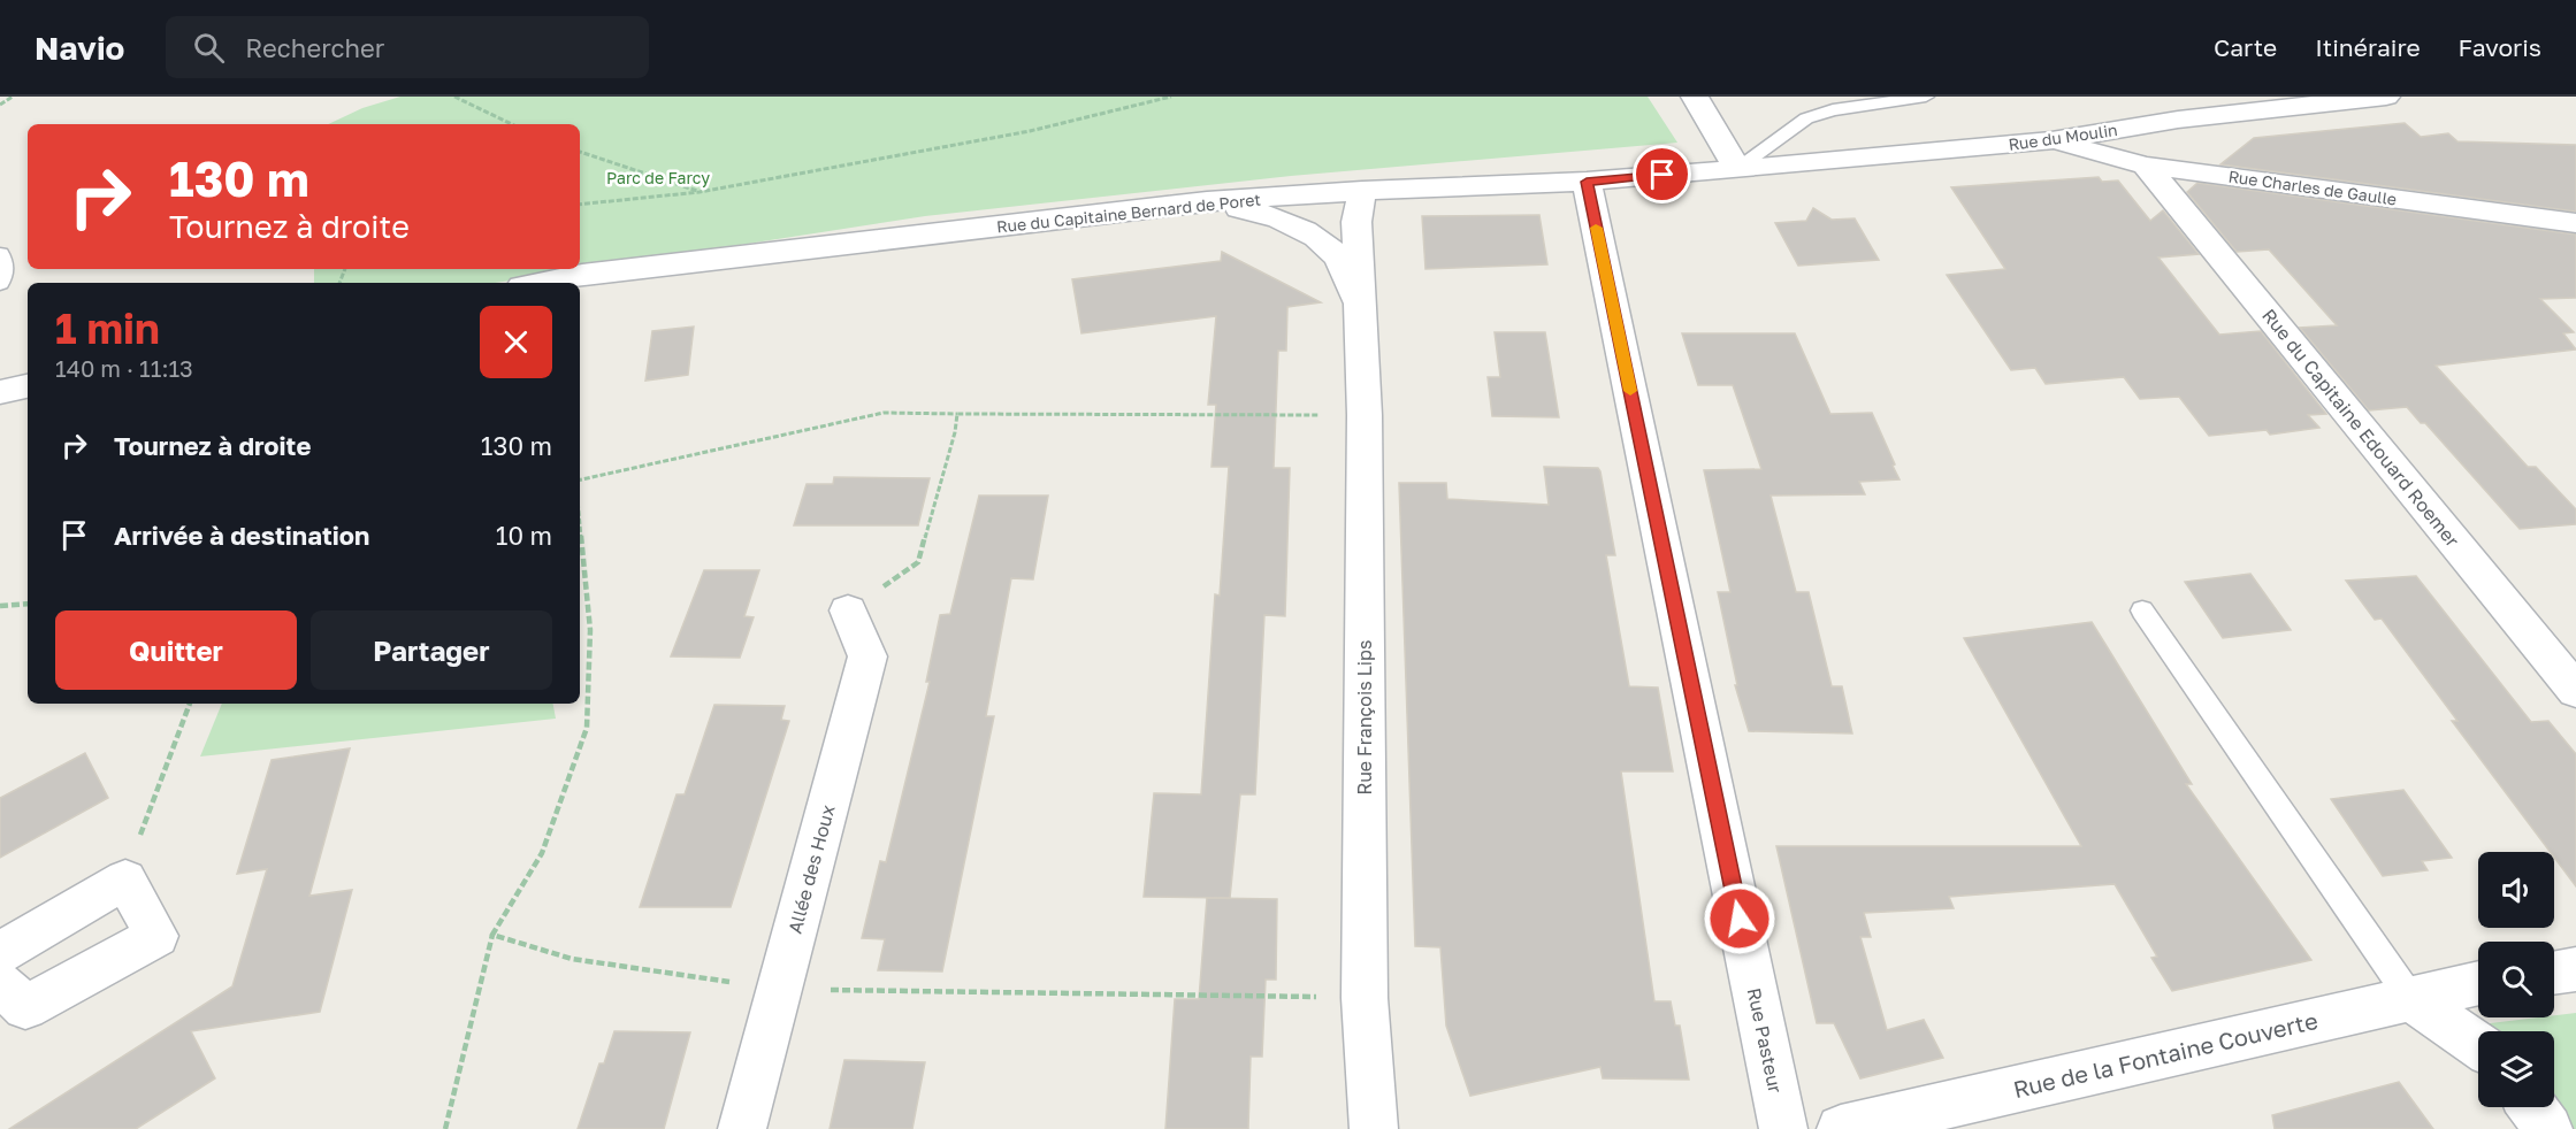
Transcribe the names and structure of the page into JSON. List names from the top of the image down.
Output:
{
  "streets": {
    "street": [
      "Rue du Moulin",
      "Rue Charles de Gaulle",
      "Rue du Capitaine Bernard de Poret",
      "Rue du Capitaine Edouard Roemer",
      "Rue François Lips",
      "Allée des Houx",
      "Rue Pasteur",
      "Rue de la Fontaine Couverte"
    ]
  },
  "crossings": [
    ["Rue du Moulin", "Rue Charles de Gaulle"],
    ["Rue du Moulin", "Rue du Capitaine Bernard de Poret"],
    ["Rue Charles de Gaulle", "Rue du Capitaine Edouard Roemer"],
    ["Rue du Capitaine Bernard de Poret", "Rue François Lips"],
    ["Rue du Capitaine Bernard de Poret", "Rue Pasteur"]
  ],
  "parks": ["Parc de Farcy"],
  "page": {
    "header": "Navio",
    "search": "Rechercher",
    "nav": ["Carte", "Itinéraire", "Favoris"],
    "turn": ["130 m", "Tournez à droite"],
    "heading": ["1 min", "140 m · 11:13"],
    "list": [
      {
        "name": "Tournez à droite",
        "value": "130 m"
      },
      {
        "name": "Arrivée à destination",
        "value": "10 m"
      }
    ],
    "buttons": ["Quitter", "Partager"]
  }
}
